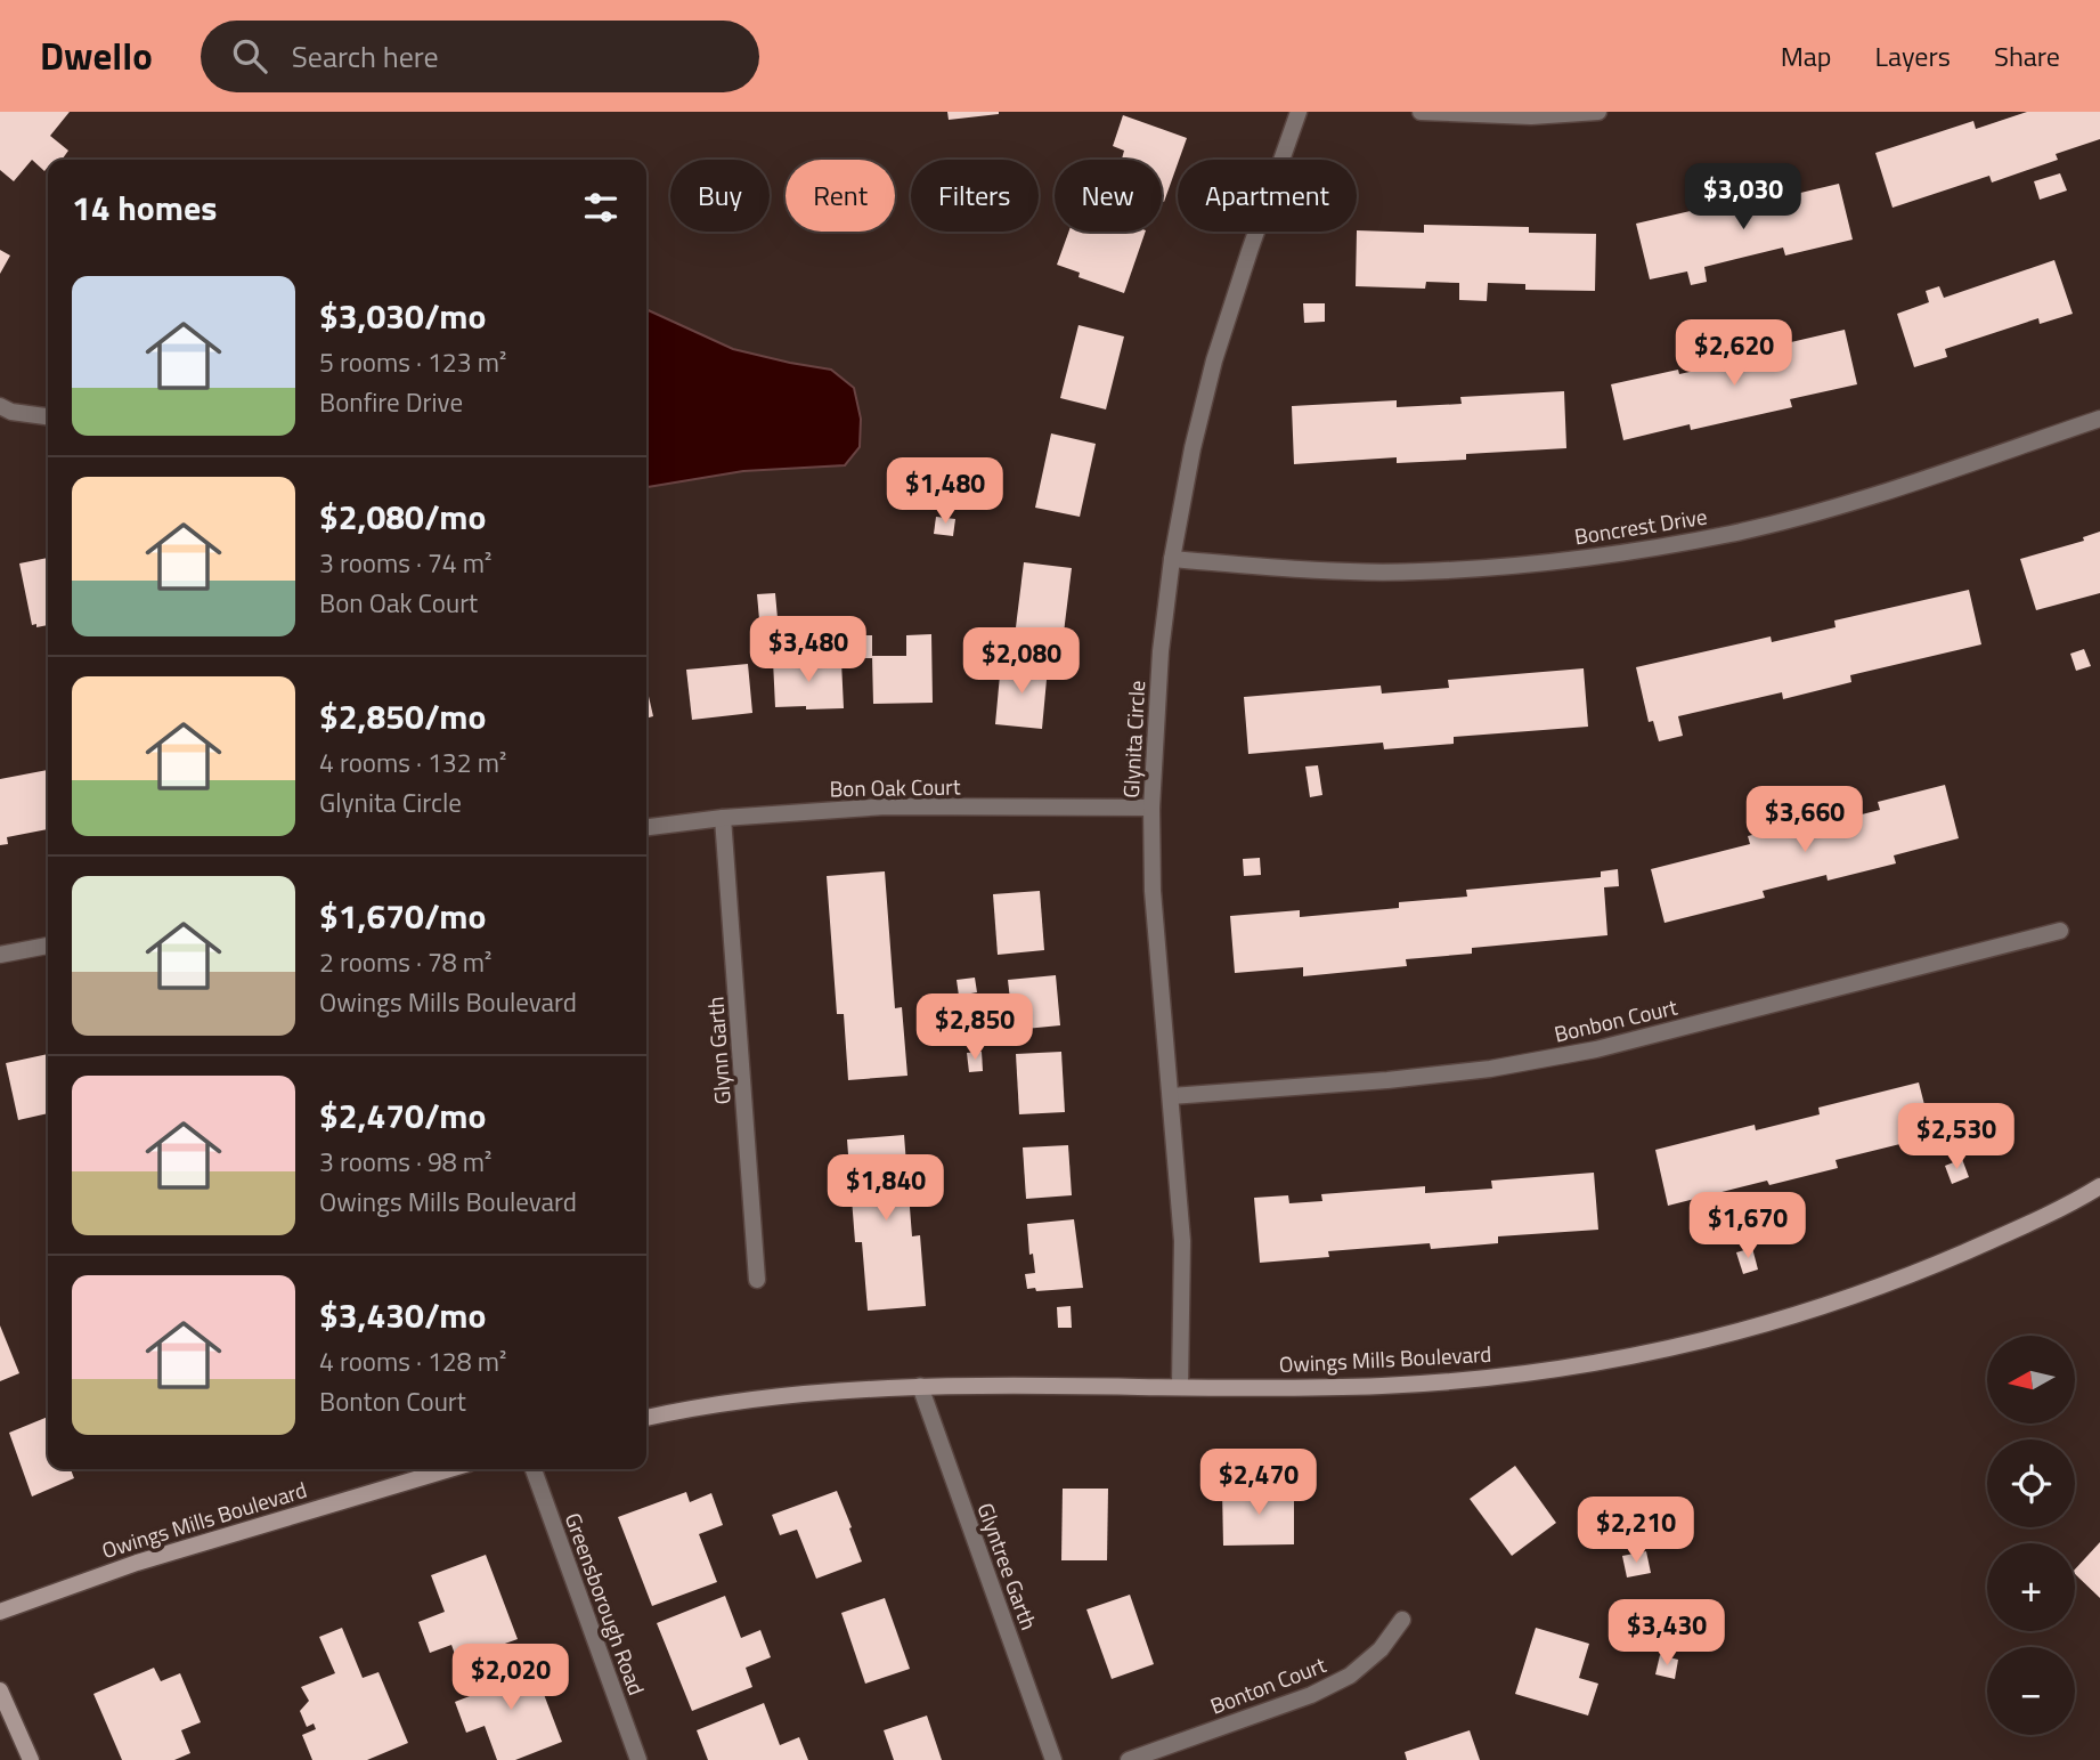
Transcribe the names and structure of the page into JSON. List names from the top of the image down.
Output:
{
  "streets": {
    "main road": ["Owings Mills Boulevard"],
    "street": [
      "Boncrest Drive",
      "Glynita Circle",
      "Bon Oak Court",
      "Bonbon Court",
      "Glynn Garth",
      "Glyntree Garth",
      "Greensborough Road",
      "Bonton Court"
    ]
  },
  "crossings": [
    ["Boncrest Drive", "Glynita Circle"],
    ["Glynita Circle", "Bon Oak Court"],
    ["Glynita Circle", "Bonbon Court"],
    ["Glynita Circle", "Owings Mills Boulevard"],
    ["Bon Oak Court", "Glynn Garth"],
    ["Owings Mills Boulevard", "Glyntree Garth"]
  ],
  "north": "left",
  "page": {
    "header": "Dwello",
    "search": "Search here",
    "nav": ["Map", "Layers", "Share"],
    "chip": [
      "Buy",
      "Rent",
      "Filters",
      "New",
      "Apartment"
    ],
    "heading": "14 homes",
    "price": [
      "$3,030",
      "$2,620",
      "$1,480",
      "$3,480",
      "$2,080",
      "$3,660",
      "$2,850",
      "$2,530",
      "$1,840",
      "$1,670",
      "$2,470",
      "$2,210",
      "$3,430",
      "$2,020"
    ],
    "list": [
      {
        "name": "$3,030/mo",
        "note": "5 rooms · 123 m² · Bonfire Drive"
      },
      {
        "name": "$2,080/mo",
        "note": "3 rooms · 74 m² · Bon Oak Court"
      },
      {
        "name": "$2,850/mo",
        "note": "4 rooms · 132 m² · Glynita Circle"
      },
      {
        "name": "$1,670/mo",
        "note": "2 rooms · 78 m² · Owings Mills Boulevard"
      },
      {
        "name": "$2,470/mo",
        "note": "3 rooms · 98 m² · Owings Mills Boulevard"
      },
      {
        "name": "$3,430/mo",
        "note": "4 rooms · 128 m² · Bonton Court"
      }
    ],
    "map_buttons": ["+", "−"]
  }
}
